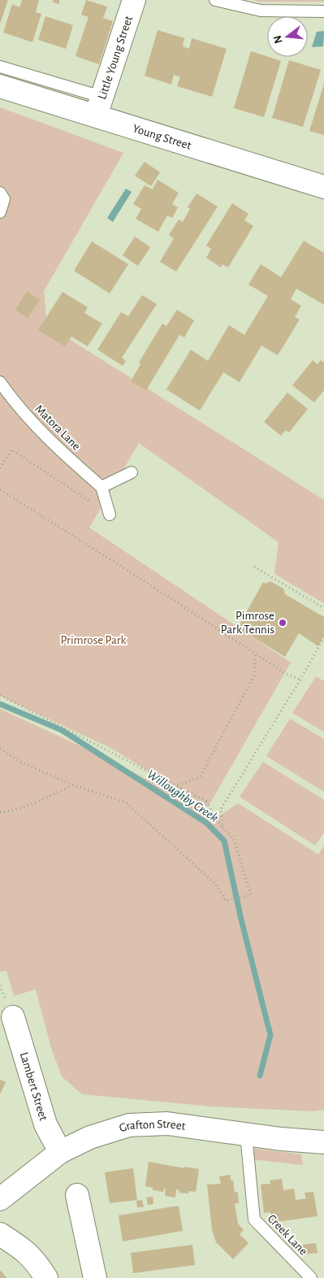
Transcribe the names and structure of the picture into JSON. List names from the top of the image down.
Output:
{
  "streets": {
    "street": [
      "Little Young Street",
      "Young Street",
      "Lambert Street",
      "Grafton Street"
    ],
    "lane": ["Matora Lane", "Creek Lane"]
  },
  "crossings": [
    ["Little Young Street", "Young Street"],
    ["Lambert Street", "Grafton Street"],
    ["Grafton Street", "Creek Lane"]
  ],
  "water": ["Willoughby Creek"],
  "parks": ["Primrose Park"],
  "places": ["Pimrose Park Tennis"],
  "north": "left"
}
